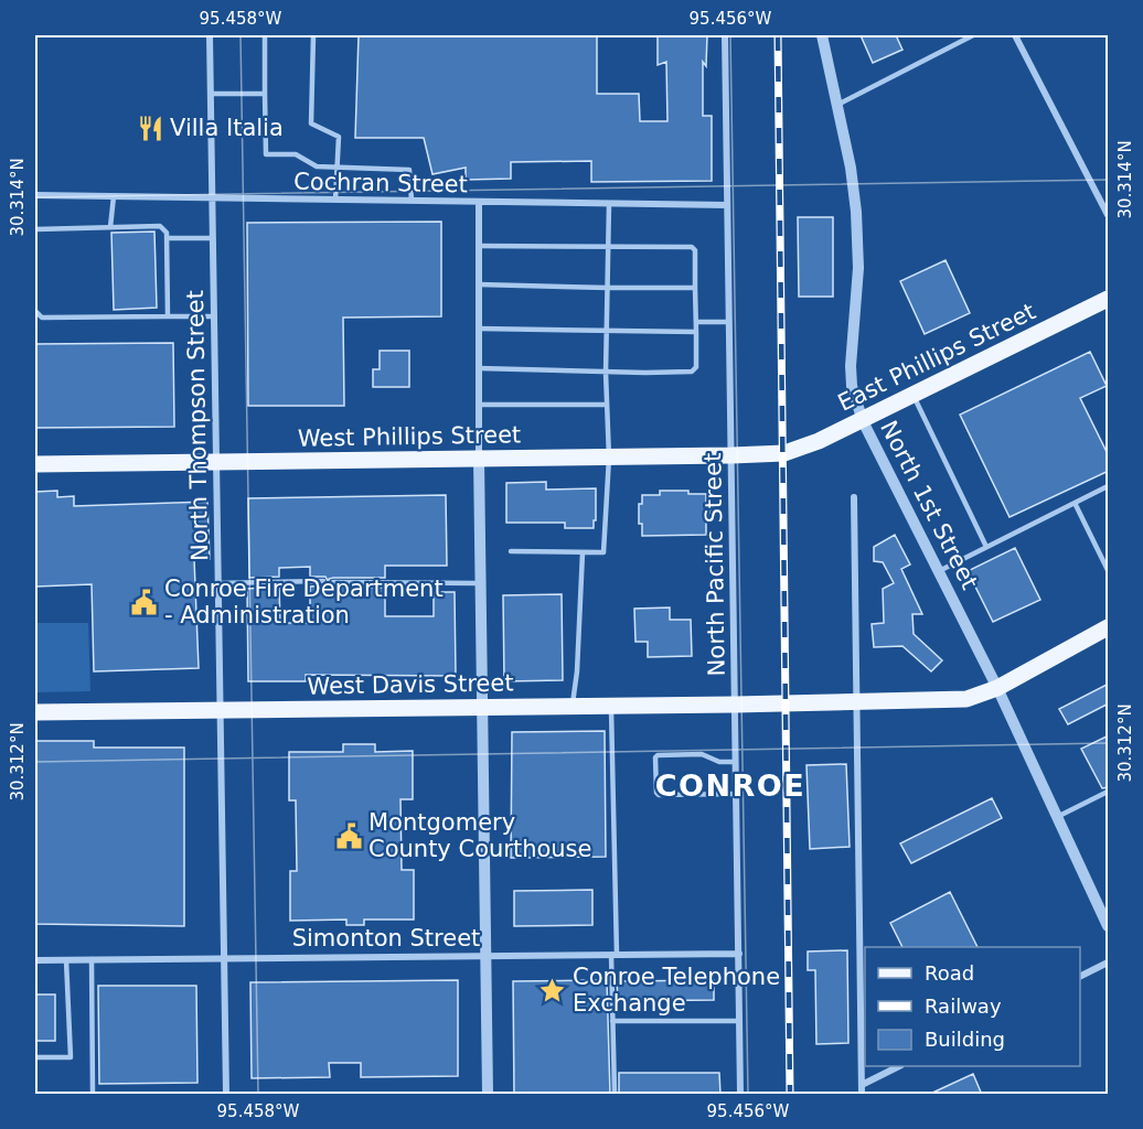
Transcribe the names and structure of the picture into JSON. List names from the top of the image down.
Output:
{
  "streets": {
    "main road": ["East Phillips Street", "West Phillips Street", "West Davis Street"],
    "street": [
      "Cochran Street",
      "North Thompson Street",
      "North 1st Street",
      "North Pacific Street",
      "Simonton Street"
    ]
  },
  "crossings": [
    ["Cochran Street", "North Thompson Street"],
    ["Cochran Street", "North Pacific Street"],
    ["East Phillips Street", "West Phillips Street"],
    ["East Phillips Street", "North 1st Street"],
    ["North Thompson Street", "West Phillips Street"],
    ["North Thompson Street", "West Davis Street"],
    ["North Thompson Street", "Simonton Street"],
    ["West Phillips Street", "North Pacific Street"],
    ["North 1st Street", "West Davis Street"],
    ["North Pacific Street", "West Davis Street"],
    ["North Pacific Street", "Simonton Street"]
  ],
  "districts": ["CONROE"],
  "places": {
    "restaurant": ["Villa Italia"],
    "public building": ["Conroe Fire Department - Administration", "Montgomery County Courthouse"],
    "place": ["Conroe Telephone Exchange"]
  },
  "legend": ["Road", "Railway", "Building"],
  "coordinates": [
    "95.458°W",
    "95.456°W",
    "30.314°N",
    "30.312°N"
  ]
}
